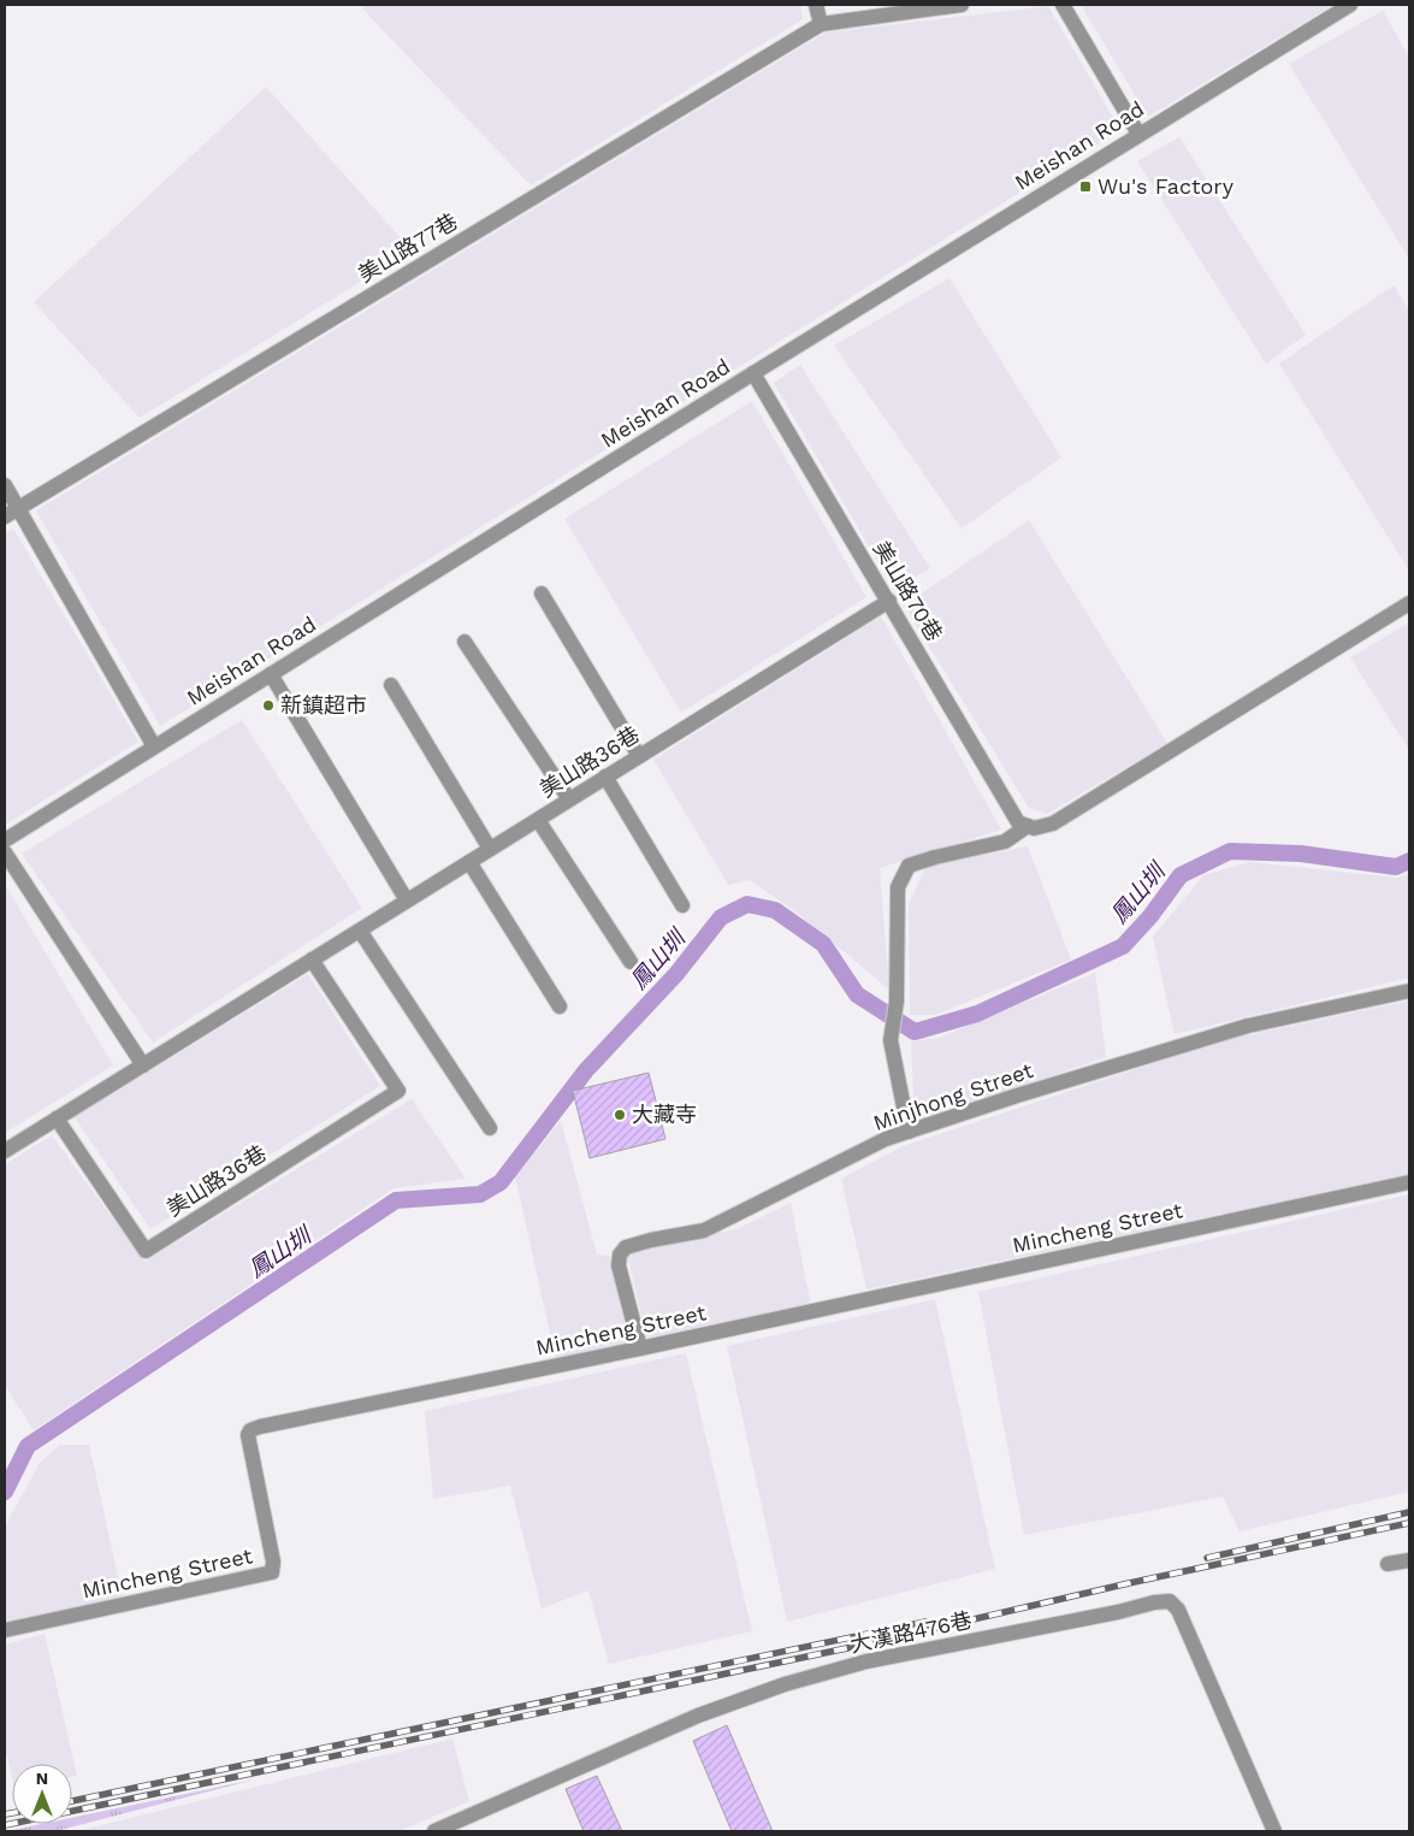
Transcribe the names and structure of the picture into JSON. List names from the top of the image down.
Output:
{
  "streets": {
    "street": [
      "Meishan Road",
      "美山路77巷",
      "美山路70巷",
      "美山路36巷",
      "Minjhong Street",
      "Mincheng Street",
      "大漢路476巷"
    ]
  },
  "crossings": [
    ["Meishan Road", "美山路70巷"],
    ["美山路70巷", "美山路36巷"],
    ["Minjhong Street", "Mincheng Street"]
  ],
  "water": ["鳳山圳"],
  "places": {
    "transit": ["Wu's Factory"],
    "other": ["新鎮超市", "大藏寺"]
  },
  "north": "top"
}
